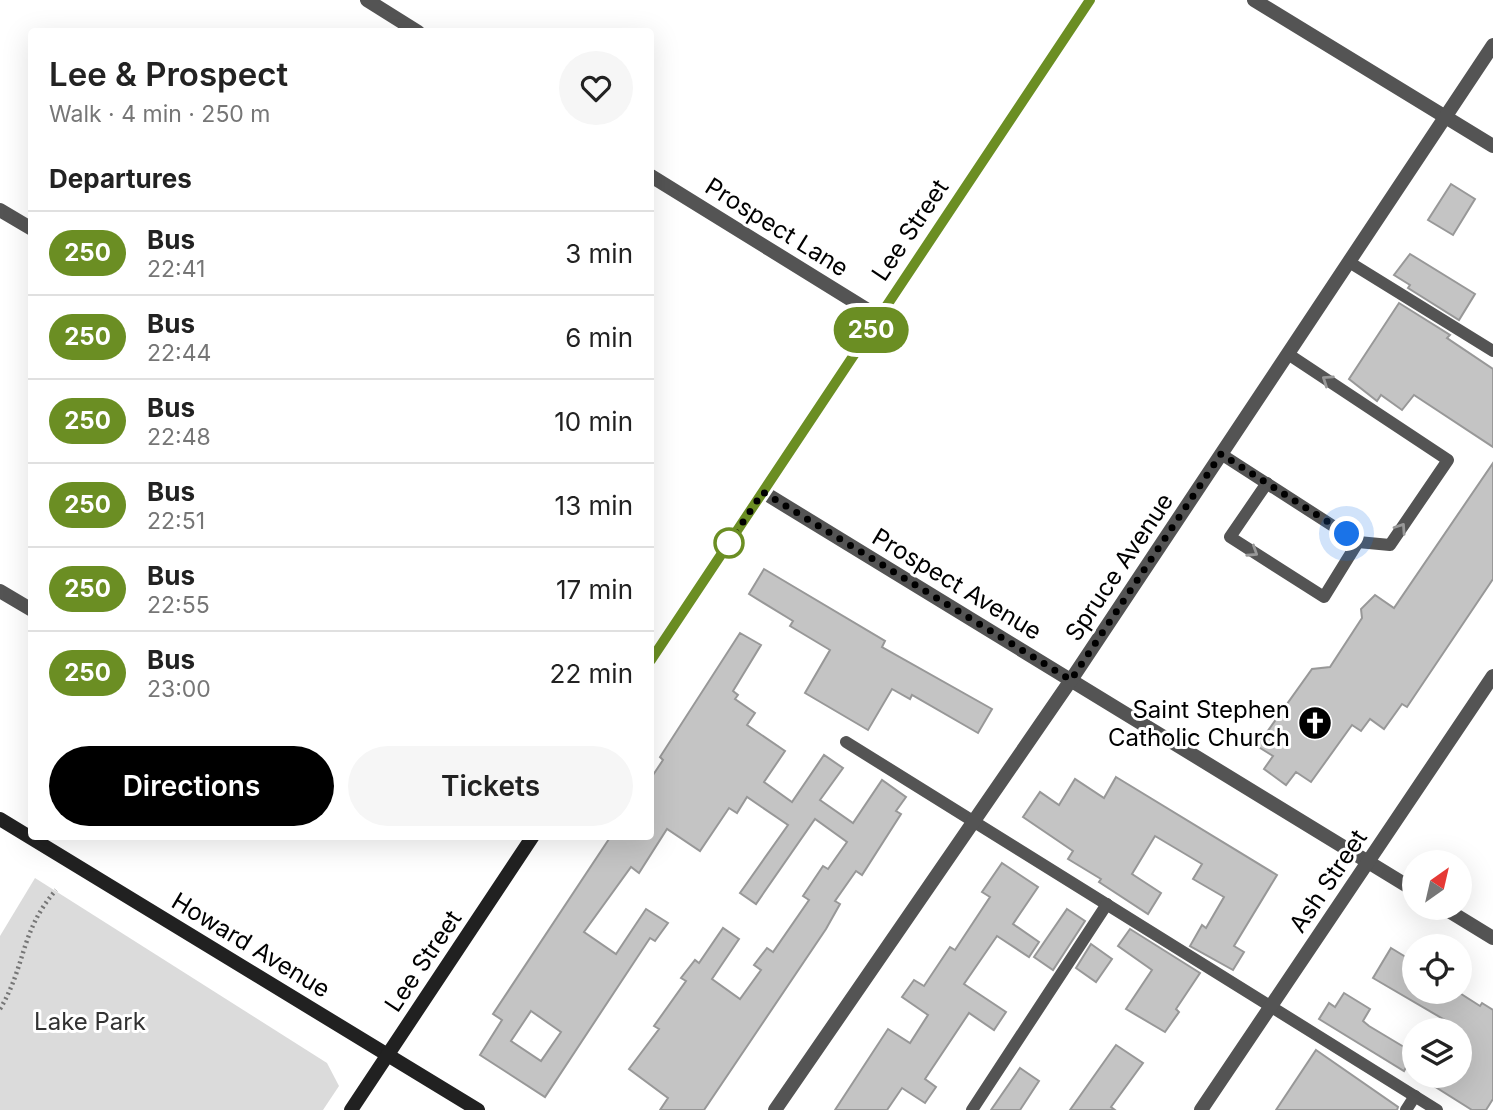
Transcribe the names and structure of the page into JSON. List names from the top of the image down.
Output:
{
  "streets": {
    "main road": ["Lee Street", "Howard Avenue"],
    "street": [
      "Prospect Lane",
      "Spruce Avenue",
      "Prospect Avenue",
      "Ash Street"
    ]
  },
  "crossings": [
    ["Prospect Lane", "Lee Street"],
    ["Lee Street", "Prospect Avenue"],
    ["Lee Street", "Howard Avenue"],
    ["Spruce Avenue", "Prospect Avenue"],
    ["Prospect Avenue", "Ash Street"]
  ],
  "parks": ["Lake Park"],
  "places": {
    "church": ["Saint Stephen Catholic Church"]
  },
  "lines": ["bus line 250"],
  "north": "top right",
  "page": {
    "on_map": "250",
    "heading": [
      ["Lee & Prospect", "Walk · 4 min · 250 m"],
      "Departures"
    ],
    "list": [
      {
        "mark": "250",
        "name": "Bus",
        "note": "22:41",
        "value": "3 min"
      },
      {
        "mark": "250",
        "name": "Bus",
        "note": "22:44",
        "value": "6 min"
      },
      {
        "mark": "250",
        "name": "Bus",
        "note": "22:48",
        "value": "10 min"
      },
      {
        "mark": "250",
        "name": "Bus",
        "note": "22:51",
        "value": "13 min"
      },
      {
        "mark": "250",
        "name": "Bus",
        "note": "22:55",
        "value": "17 min"
      },
      {
        "mark": "250",
        "name": "Bus",
        "note": "23:00",
        "value": "22 min"
      }
    ],
    "buttons": ["Directions", "Tickets"]
  }
}
